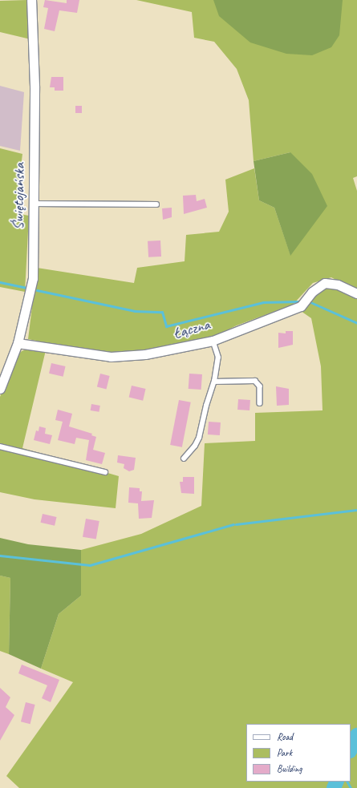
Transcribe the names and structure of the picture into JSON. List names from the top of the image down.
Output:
{
  "streets": {
    "street": ["Świętojańska", "Łączna"]
  },
  "crossings": [
    ["Świętojańska", "Łączna"]
  ],
  "legend": ["Road", "Park", "Building"]
}
